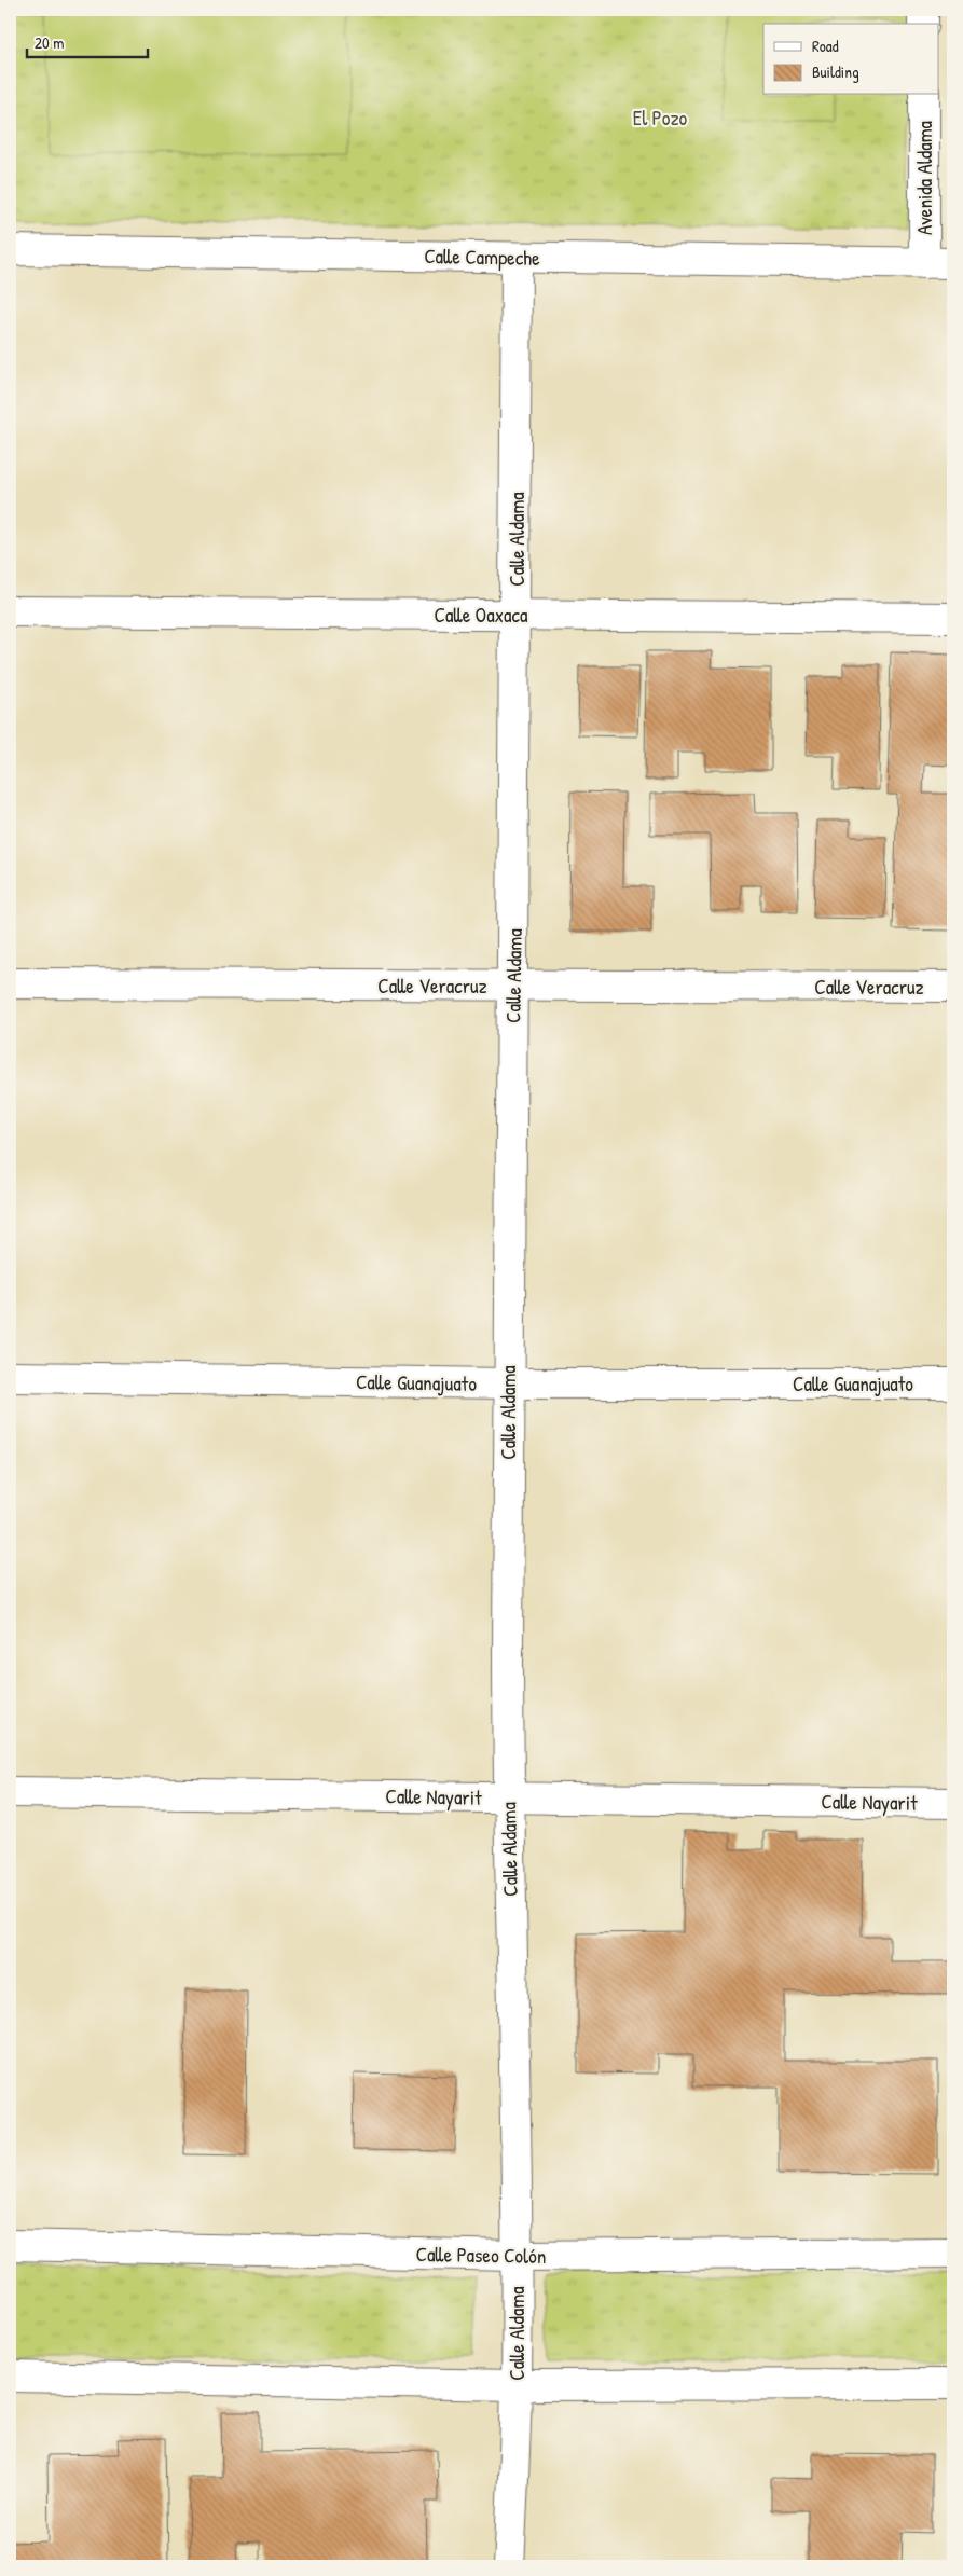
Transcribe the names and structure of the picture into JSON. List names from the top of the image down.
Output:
{
  "streets": {
    "street": [
      "Avenida Aldama",
      "Calle Campeche",
      "Calle Aldama",
      "Calle Oaxaca",
      "Calle Veracruz",
      "Calle Guanajuato",
      "Calle Nayarit",
      "Calle Paseo Colón"
    ]
  },
  "crossings": [
    ["Avenida Aldama", "Calle Campeche"],
    ["Calle Campeche", "Calle Aldama"],
    ["Calle Aldama", "Calle Oaxaca"],
    ["Calle Aldama", "Calle Veracruz"],
    ["Calle Aldama", "Calle Guanajuato"],
    ["Calle Aldama", "Calle Nayarit"],
    ["Calle Aldama", "Calle Paseo Colón"]
  ],
  "parks": ["El Pozo"],
  "legend": ["Road", "Building"],
  "scale_bar": "20 m"
}
